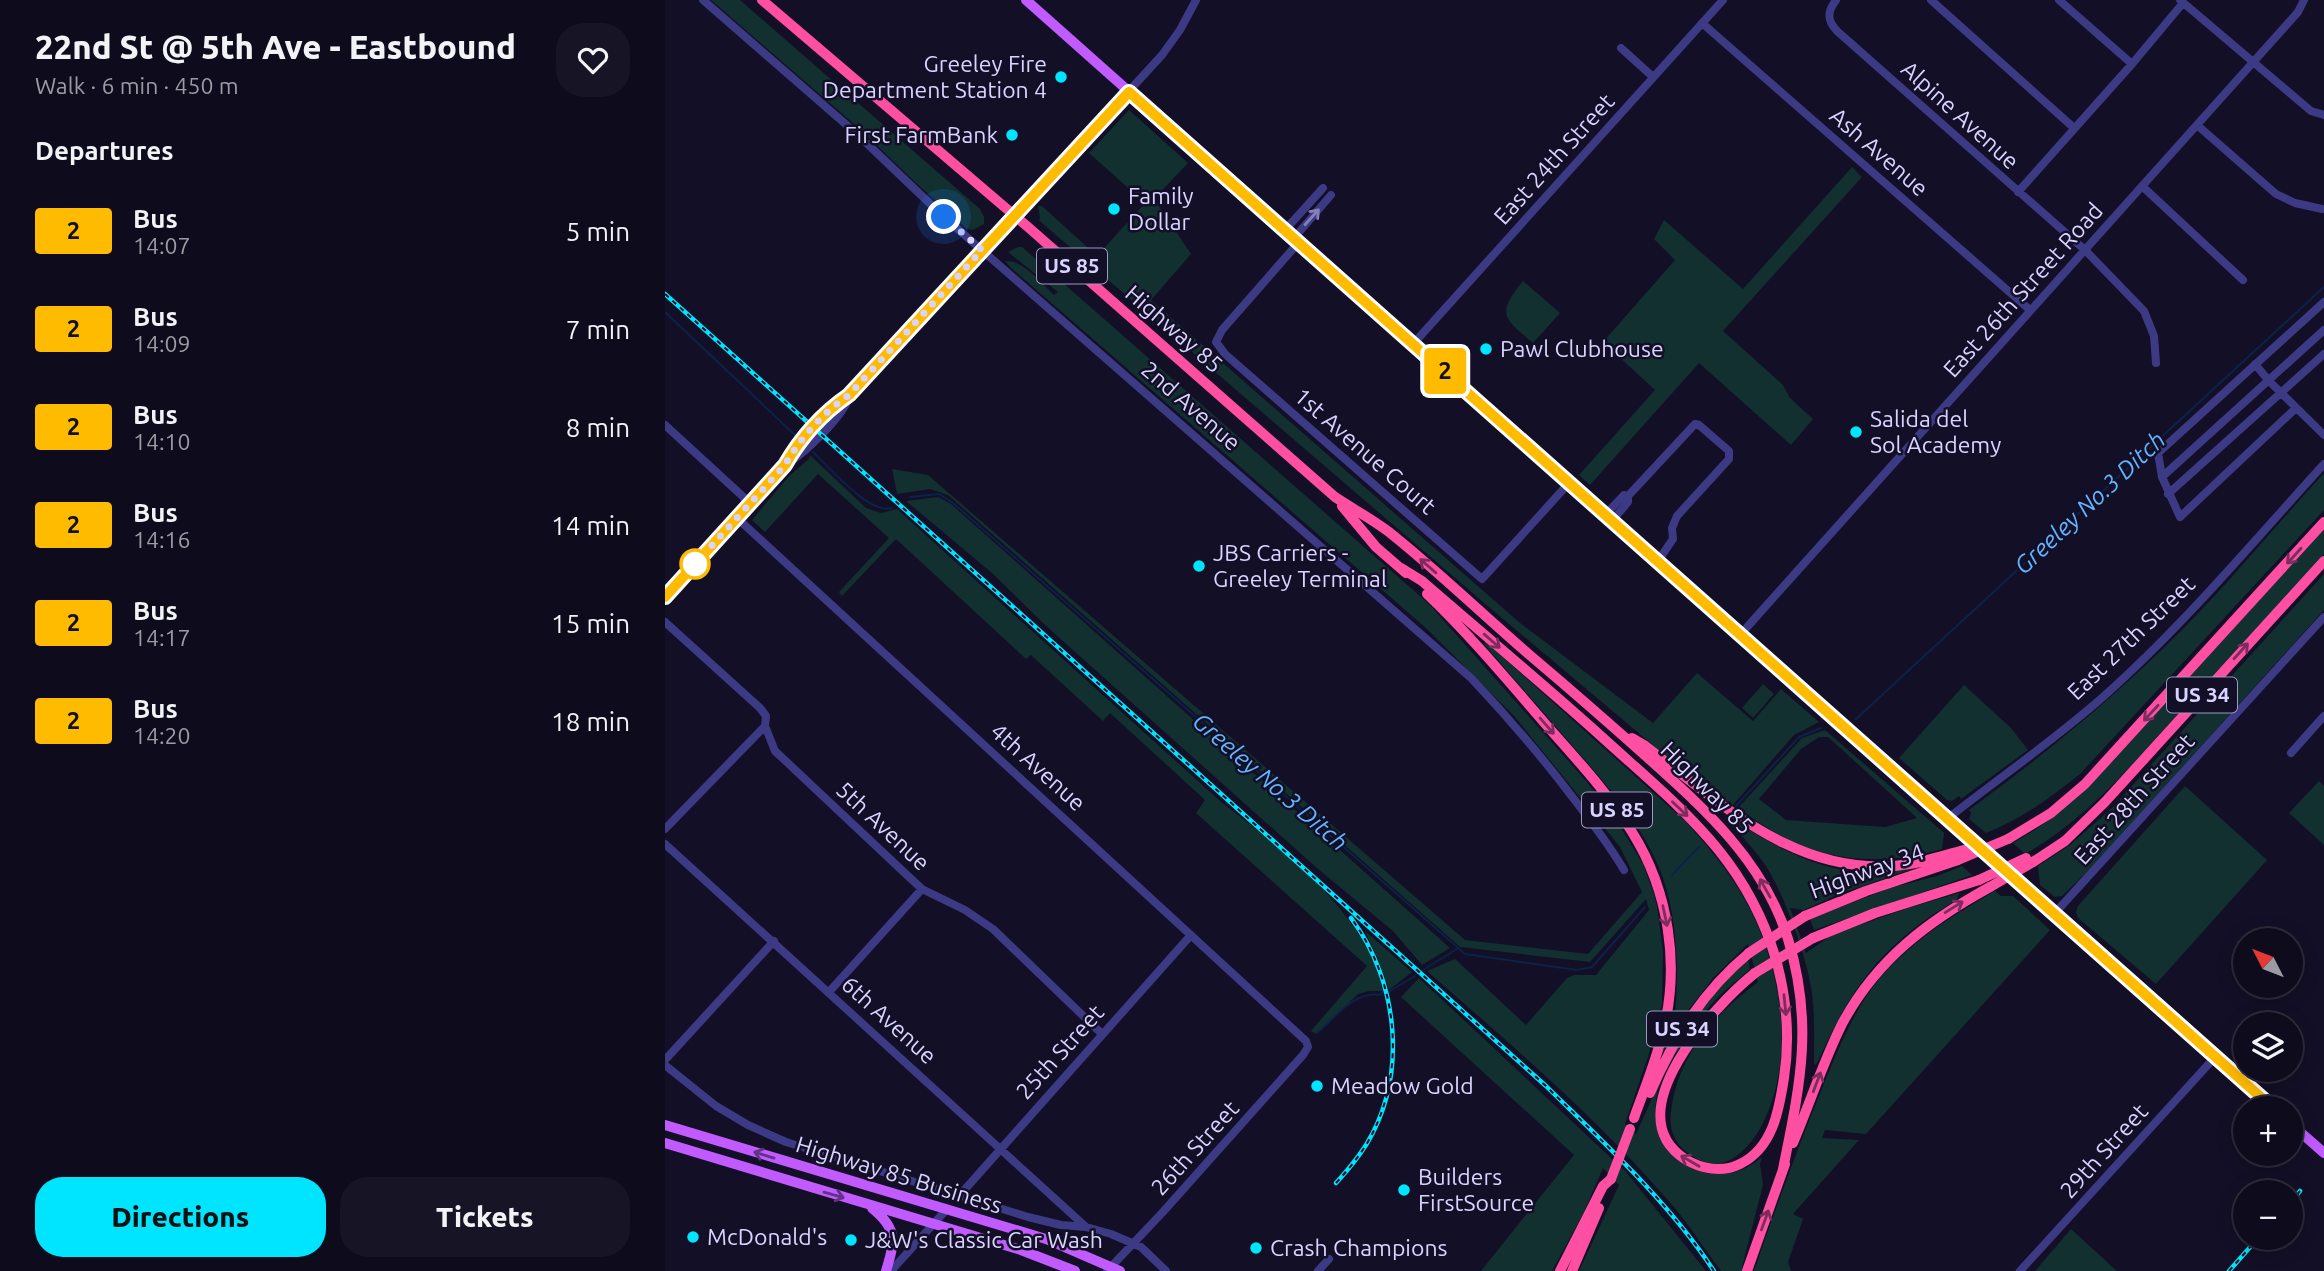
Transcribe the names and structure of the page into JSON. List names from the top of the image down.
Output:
{
  "streets": {
    "highway": [
      "US 85",
      "Highway 85",
      "US 34",
      "Highway 34"
    ],
    "main road": ["Highway 85 Business"],
    "street": [
      "Alpine Avenue",
      "Ash Avenue",
      "East 24th Street",
      "East 26th Street Road",
      "2nd Avenue",
      "1st Avenue Court",
      "East 27th Street",
      "4th Avenue",
      "East 28th Street",
      "5th Avenue",
      "6th Avenue",
      "25th Street",
      "26th Street",
      "29th Street"
    ]
  },
  "crossings": [
    ["Alpine Avenue", "East 26th Street Road"],
    ["Ash Avenue", "East 24th Street"],
    ["Ash Avenue", "East 26th Street Road"],
    ["Highway 85", "US 34"],
    ["Highway 85", "Highway 34"],
    ["US 34", "Highway 34"],
    ["4th Avenue", "25th Street"],
    ["4th Avenue", "26th Street"],
    ["5th Avenue", "25th Street"],
    ["6th Avenue", "25th Street"],
    ["26th Street", "Highway 85 Business"]
  ],
  "water": ["Greeley No.3 Ditch"],
  "places": [
    "Greeley Fire Department Station 4",
    "First FarmBank",
    "Family Dollar",
    "Pawl Clubhouse",
    "Salida del Sol Academy",
    "JBS Carriers - Greeley Terminal",
    "Meadow Gold",
    "Builders FirstSource",
    "McDonald's",
    "J&W's Classic Car Wash",
    "Crash Champions"
  ],
  "lines": ["bus line 2"],
  "north": "top left",
  "page": {
    "heading": [
      ["22nd St @ 5th Ave - Eastbound", "Walk · 6 min · 450 m"],
      "Departures"
    ],
    "on_map": "2",
    "list": [
      {
        "mark": "2",
        "name": "Bus",
        "note": "14:07",
        "value": "5 min"
      },
      {
        "mark": "2",
        "name": "Bus",
        "note": "14:09",
        "value": "7 min"
      },
      {
        "mark": "2",
        "name": "Bus",
        "note": "14:10",
        "value": "8 min"
      },
      {
        "mark": "2",
        "name": "Bus",
        "note": "14:16",
        "value": "14 min"
      },
      {
        "mark": "2",
        "name": "Bus",
        "note": "14:17",
        "value": "15 min"
      },
      {
        "mark": "2",
        "name": "Bus",
        "note": "14:20",
        "value": "18 min"
      }
    ],
    "map_buttons": ["+", "−"],
    "buttons": ["Directions", "Tickets"]
  }
}
